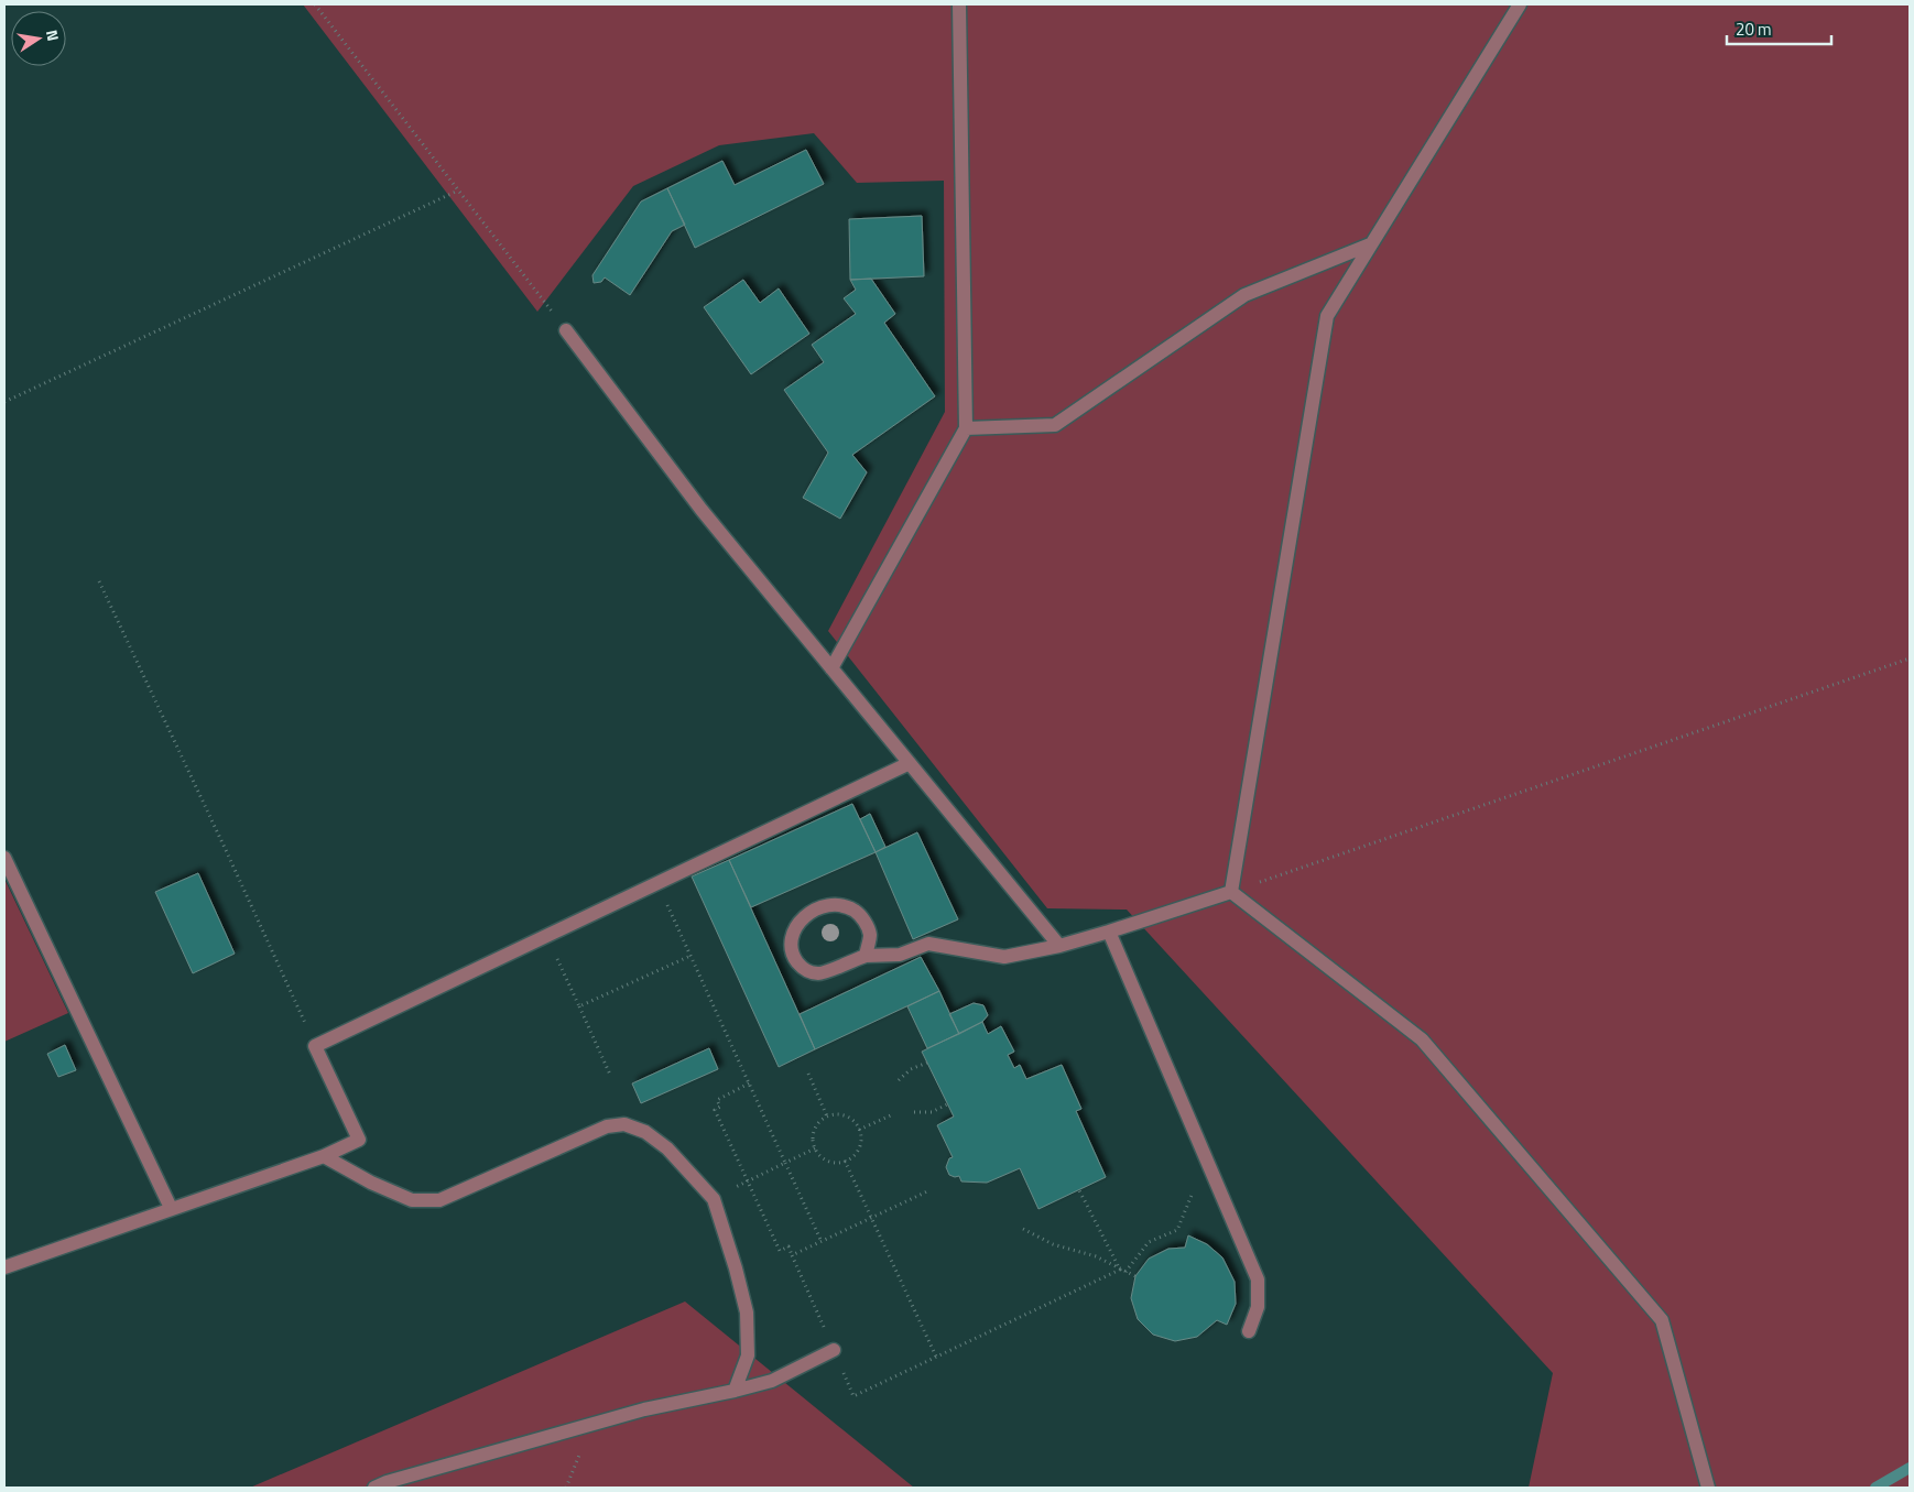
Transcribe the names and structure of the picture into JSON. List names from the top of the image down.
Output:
{
  "scale_bar": "20 m",
  "north": "right"
}
